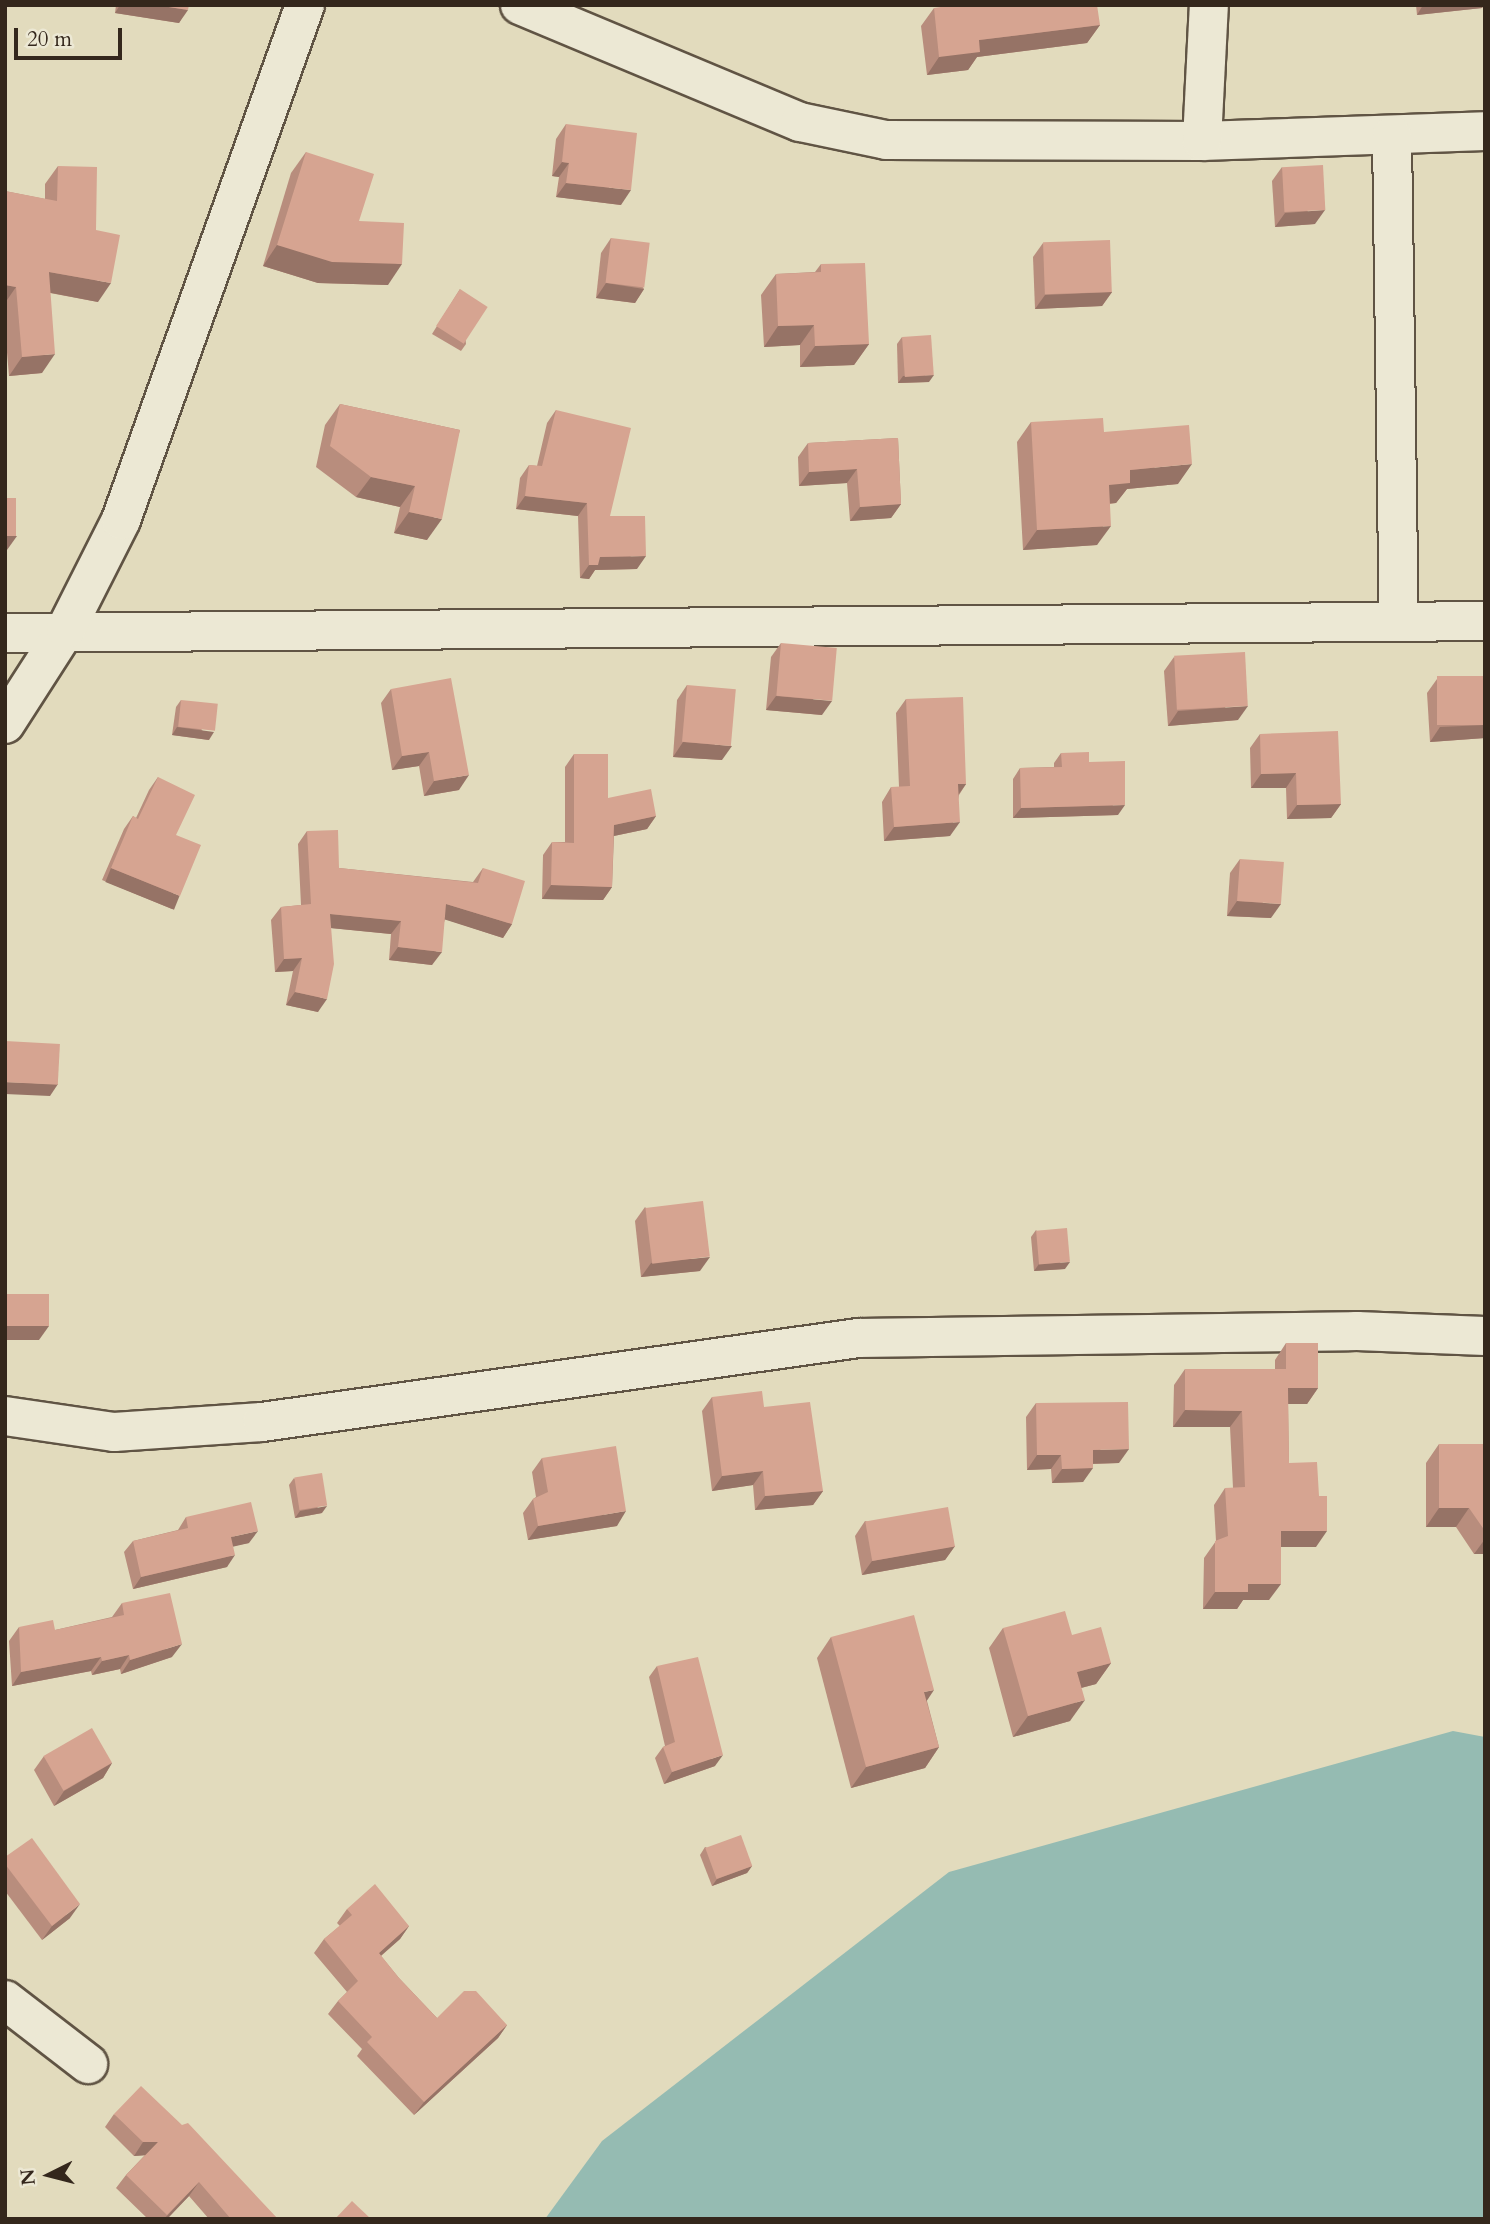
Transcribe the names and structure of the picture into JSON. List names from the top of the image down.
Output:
{
  "scale_bar": "20 m",
  "north": "left"
}
